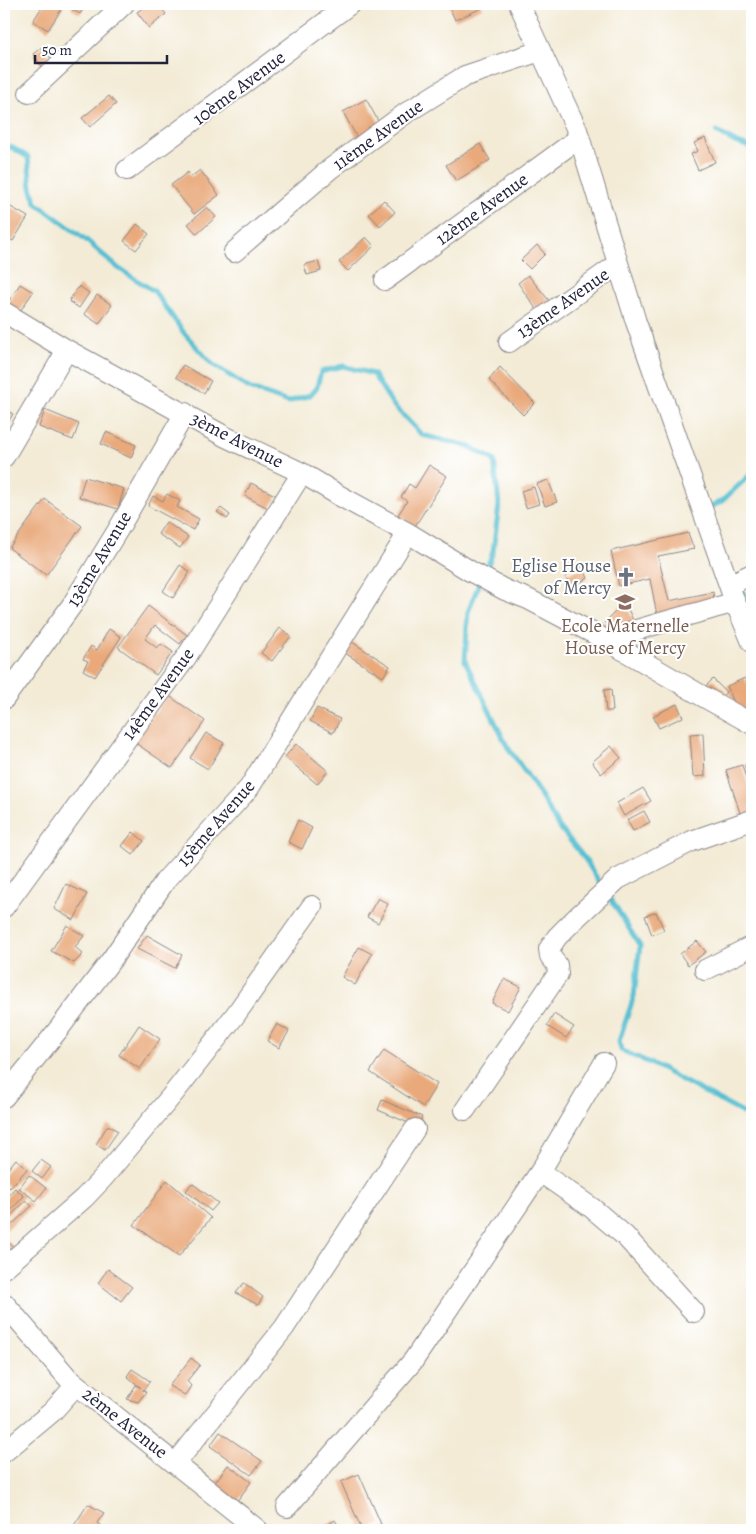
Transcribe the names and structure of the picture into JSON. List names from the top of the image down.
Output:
{
  "streets": {
    "street": [
      "10ème Avenue",
      "11ème Avenue",
      "12ème Avenue",
      "13ème Avenue",
      "3ème Avenue",
      "14ème Avenue",
      "15ème Avenue",
      "2ème Avenue"
    ]
  },
  "crossings": [
    ["13ème Avenue", "3ème Avenue"],
    ["3ème Avenue", "14ème Avenue"],
    ["3ème Avenue", "15ème Avenue"]
  ],
  "places": {
    "church": ["Eglise House of Mercy"],
    "school or university": ["Ecole Maternelle House of Mercy"]
  },
  "scale_bar": "50 m"
}
